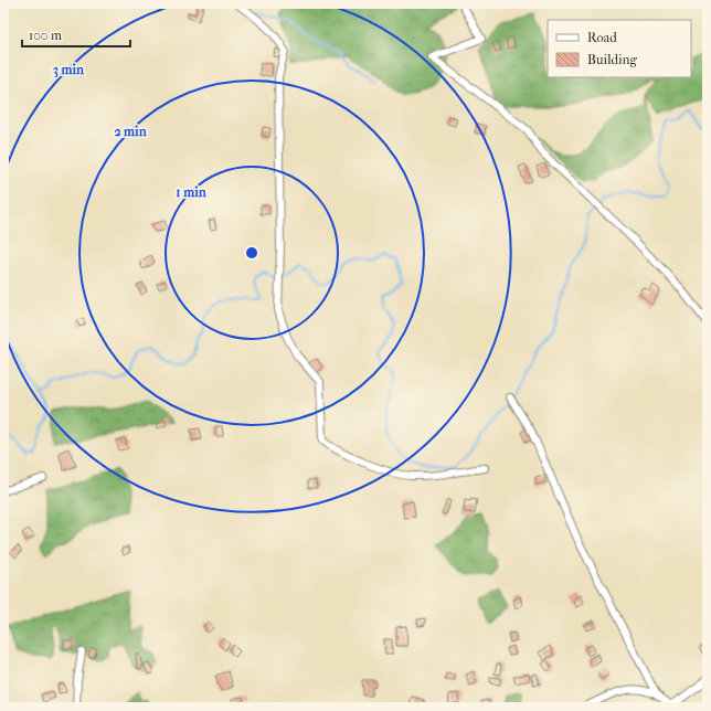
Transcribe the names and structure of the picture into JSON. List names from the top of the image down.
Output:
{
  "legend": ["Road", "Building"],
  "scale_bar": "100 m",
  "rings": ["3 min", "2 min", "1 min"]
}
